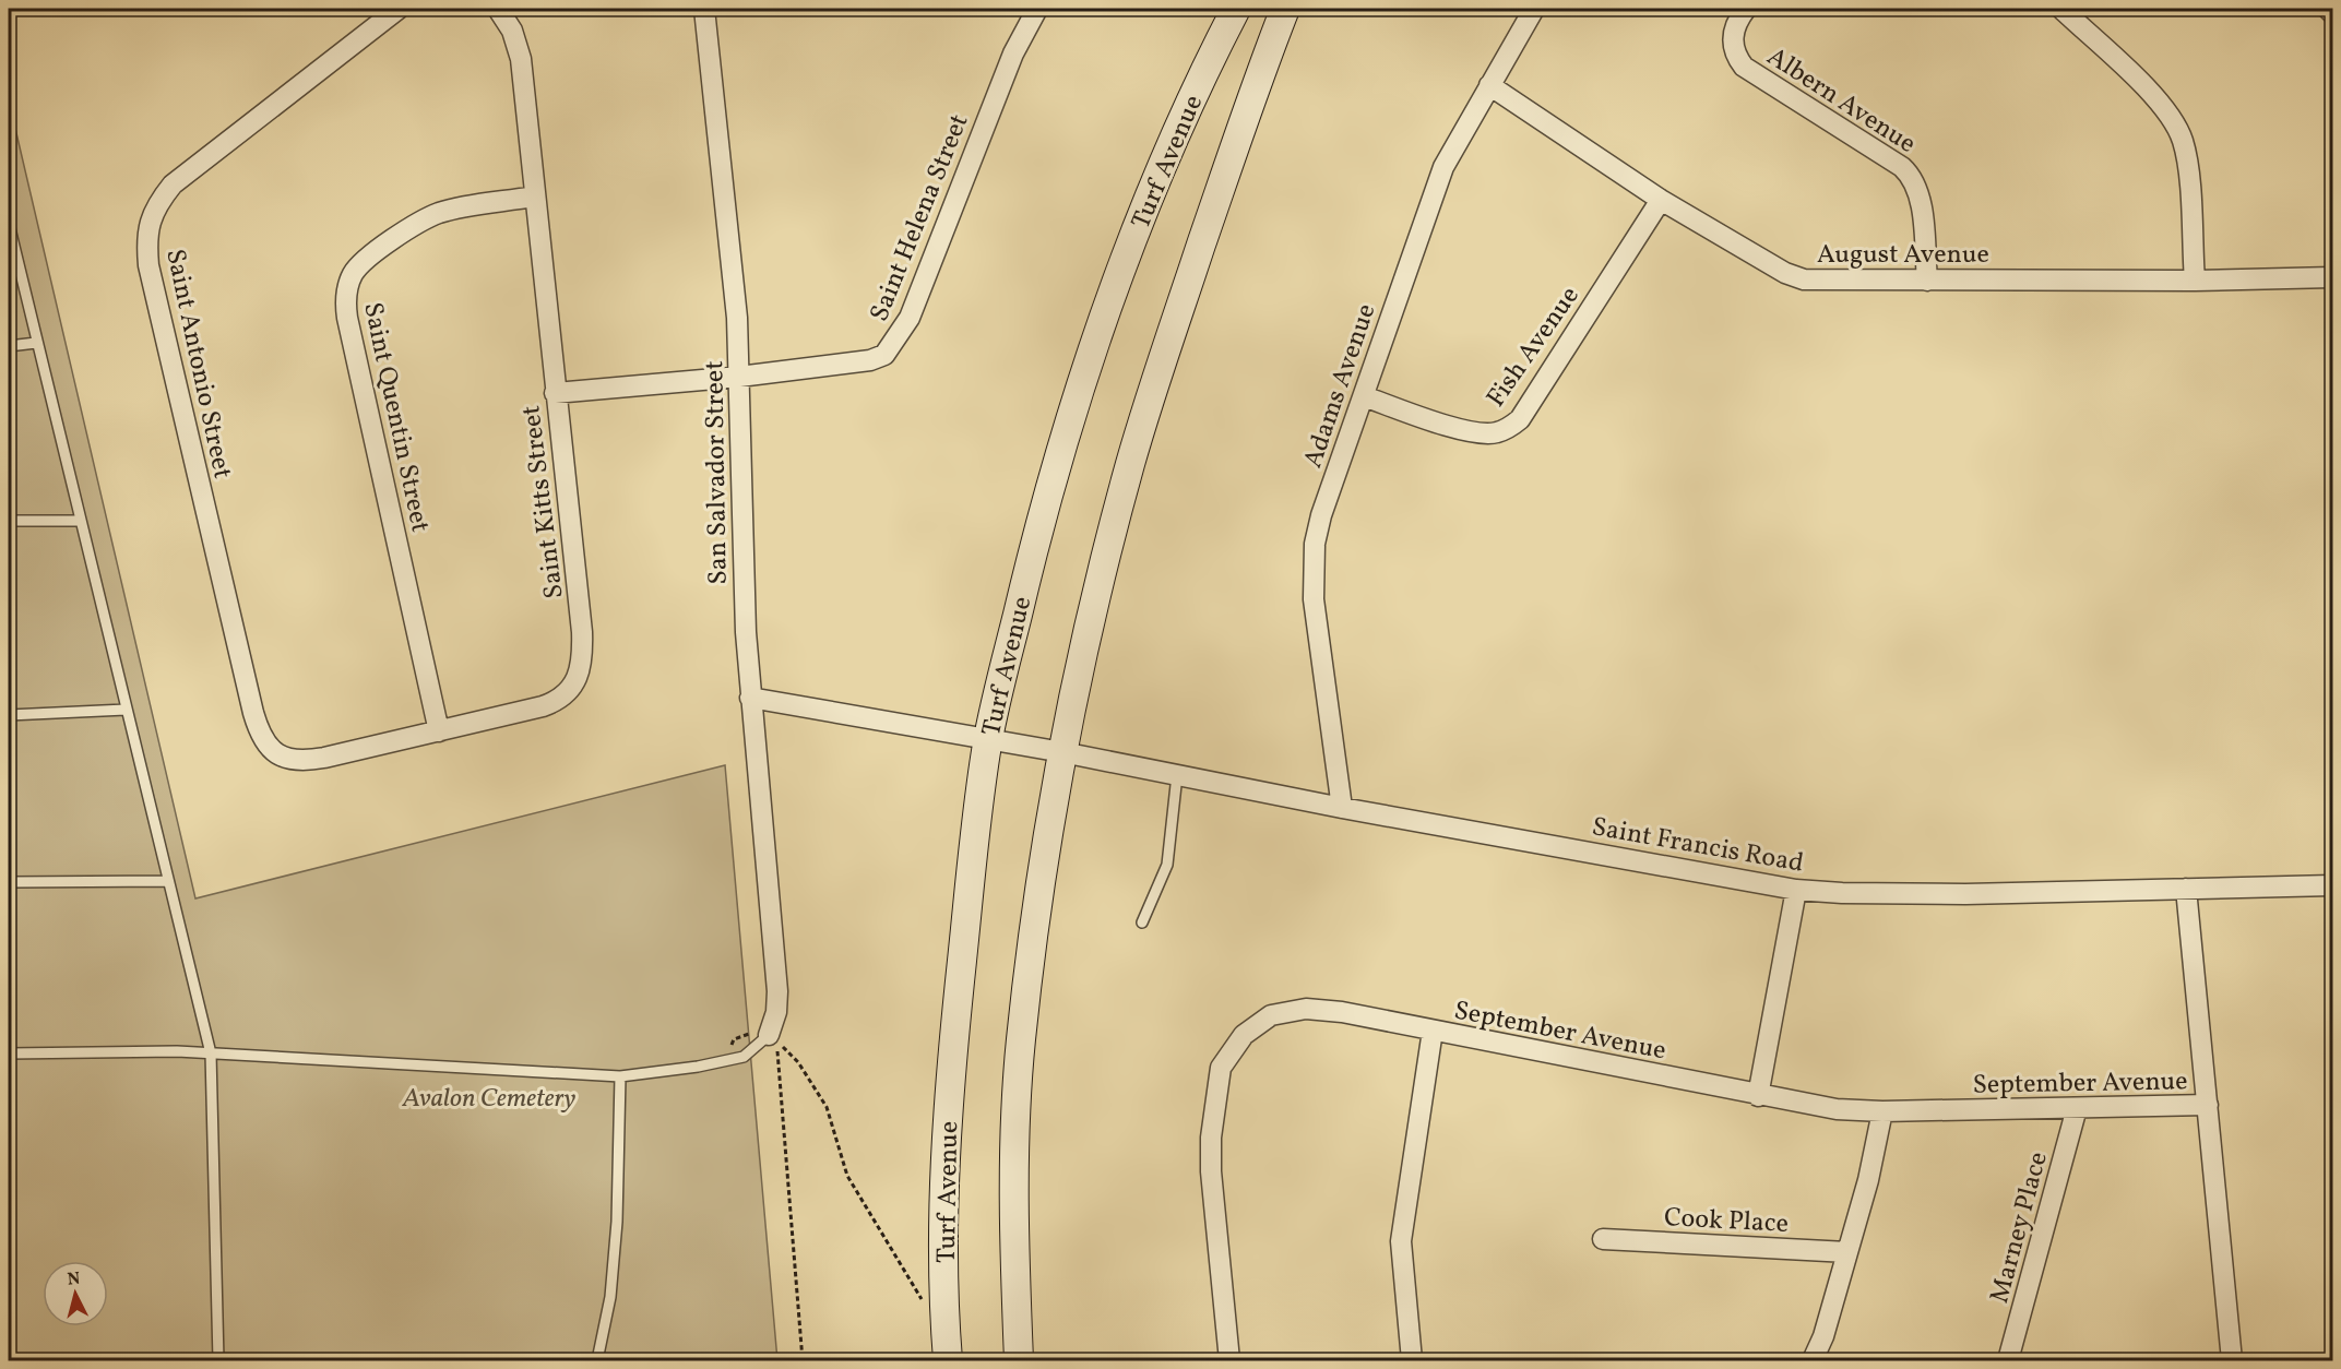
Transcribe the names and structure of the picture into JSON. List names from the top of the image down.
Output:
{
  "streets": {
    "main road": ["Turf Avenue"],
    "street": [
      "Albern Avenue",
      "Saint Helena Street",
      "August Avenue",
      "Fish Avenue",
      "Saint Antonio Street",
      "Adams Avenue",
      "Saint Quentin Street",
      "San Salvador Street",
      "Saint Kitts Street",
      "Saint Francis Road",
      "September Avenue",
      "Cook Place",
      "Marney Place"
    ]
  },
  "crossings": [
    ["Albern Avenue", "August Avenue"],
    ["Turf Avenue", "Saint Francis Road"],
    ["Saint Helena Street", "San Salvador Street"],
    ["Saint Helena Street", "Saint Kitts Street"],
    ["August Avenue", "Fish Avenue"],
    ["August Avenue", "Adams Avenue"],
    ["Fish Avenue", "Adams Avenue"],
    ["Saint Antonio Street", "Saint Kitts Street"],
    ["Adams Avenue", "Saint Francis Road"],
    ["Saint Quentin Street", "Saint Kitts Street"],
    ["September Avenue", "Marney Place"]
  ],
  "parks": ["Avalon Cemetery"],
  "north": "top"
}
